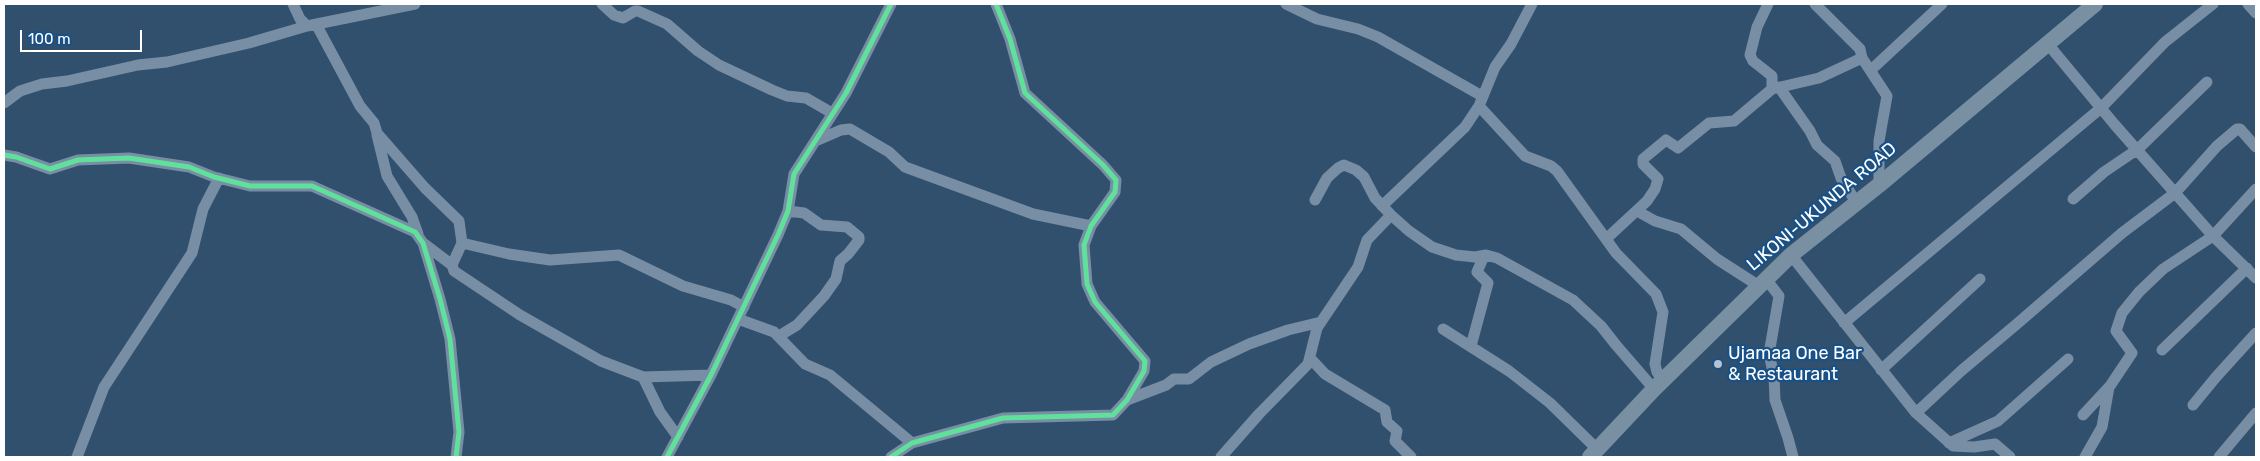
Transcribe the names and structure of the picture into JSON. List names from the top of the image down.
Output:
{
  "streets": {
    "highway": ["LIKONI-UKUNDA ROAD"]
  },
  "places": ["Ujamaa One Bar & Restaurant"],
  "scale_bar": "100 m"
}
